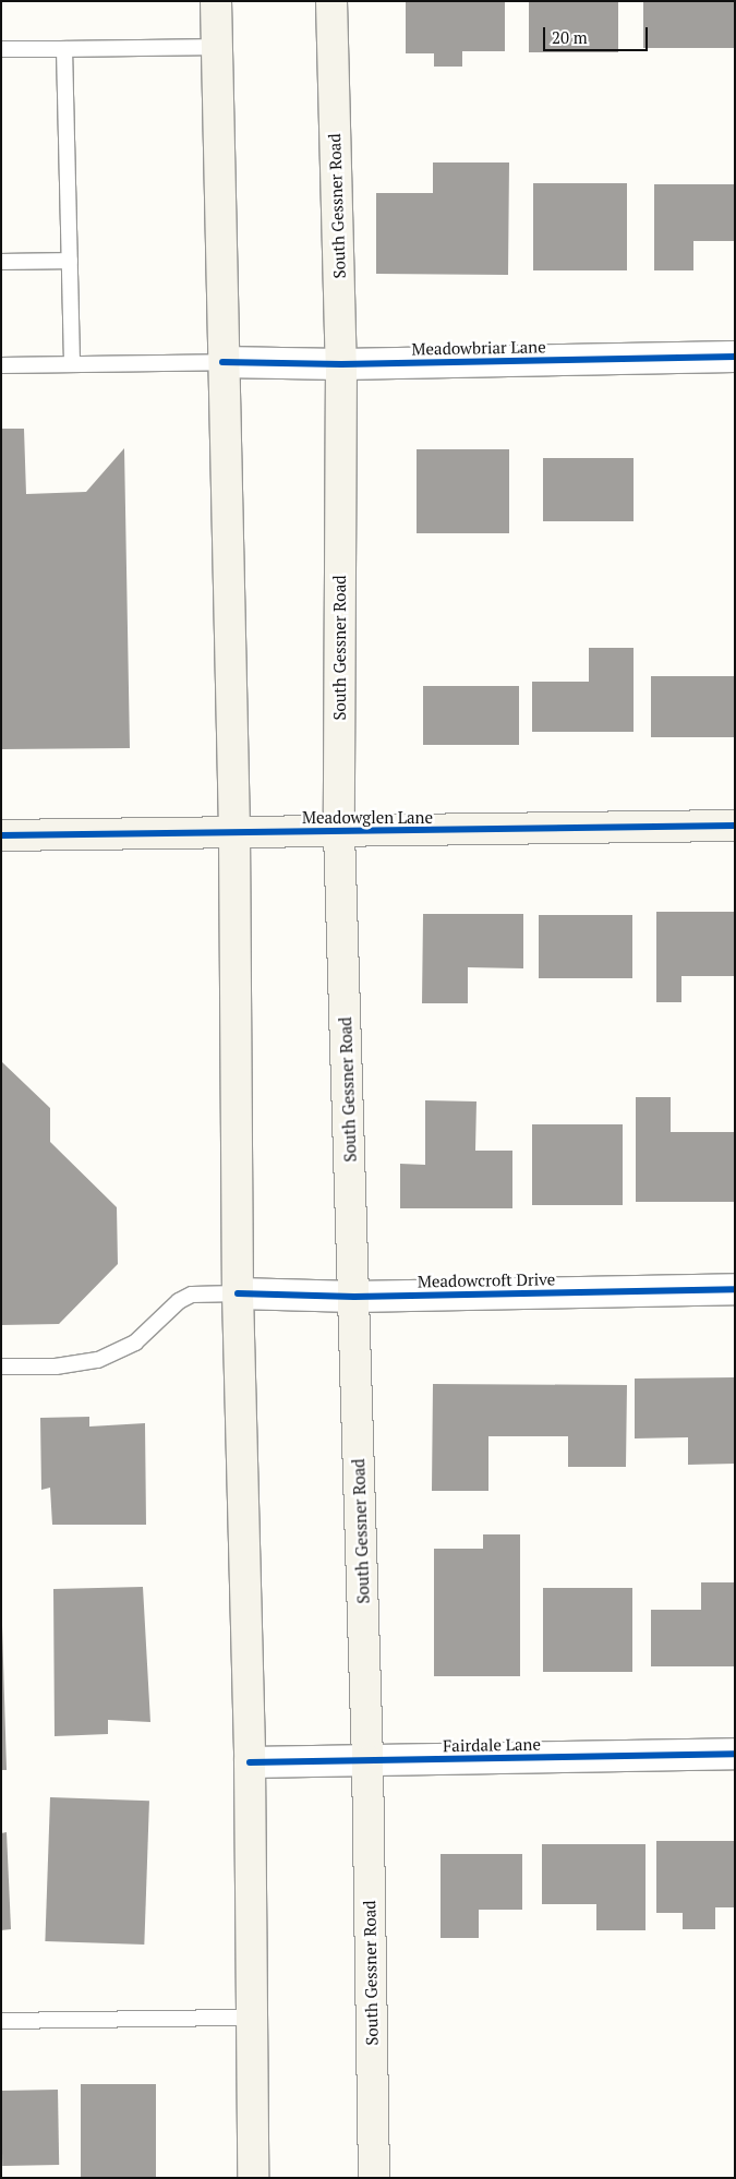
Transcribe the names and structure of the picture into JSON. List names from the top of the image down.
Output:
{
  "streets": {
    "main road": ["South Gessner Road", "Meadowglen Lane"],
    "street": ["Meadowbriar Lane", "Meadowcroft Drive", "Fairdale Lane"]
  },
  "crossings": [
    ["South Gessner Road", "Meadowbriar Lane"],
    ["South Gessner Road", "Meadowglen Lane"],
    ["South Gessner Road", "Meadowcroft Drive"],
    ["South Gessner Road", "Fairdale Lane"]
  ],
  "scale_bar": "20 m"
}
